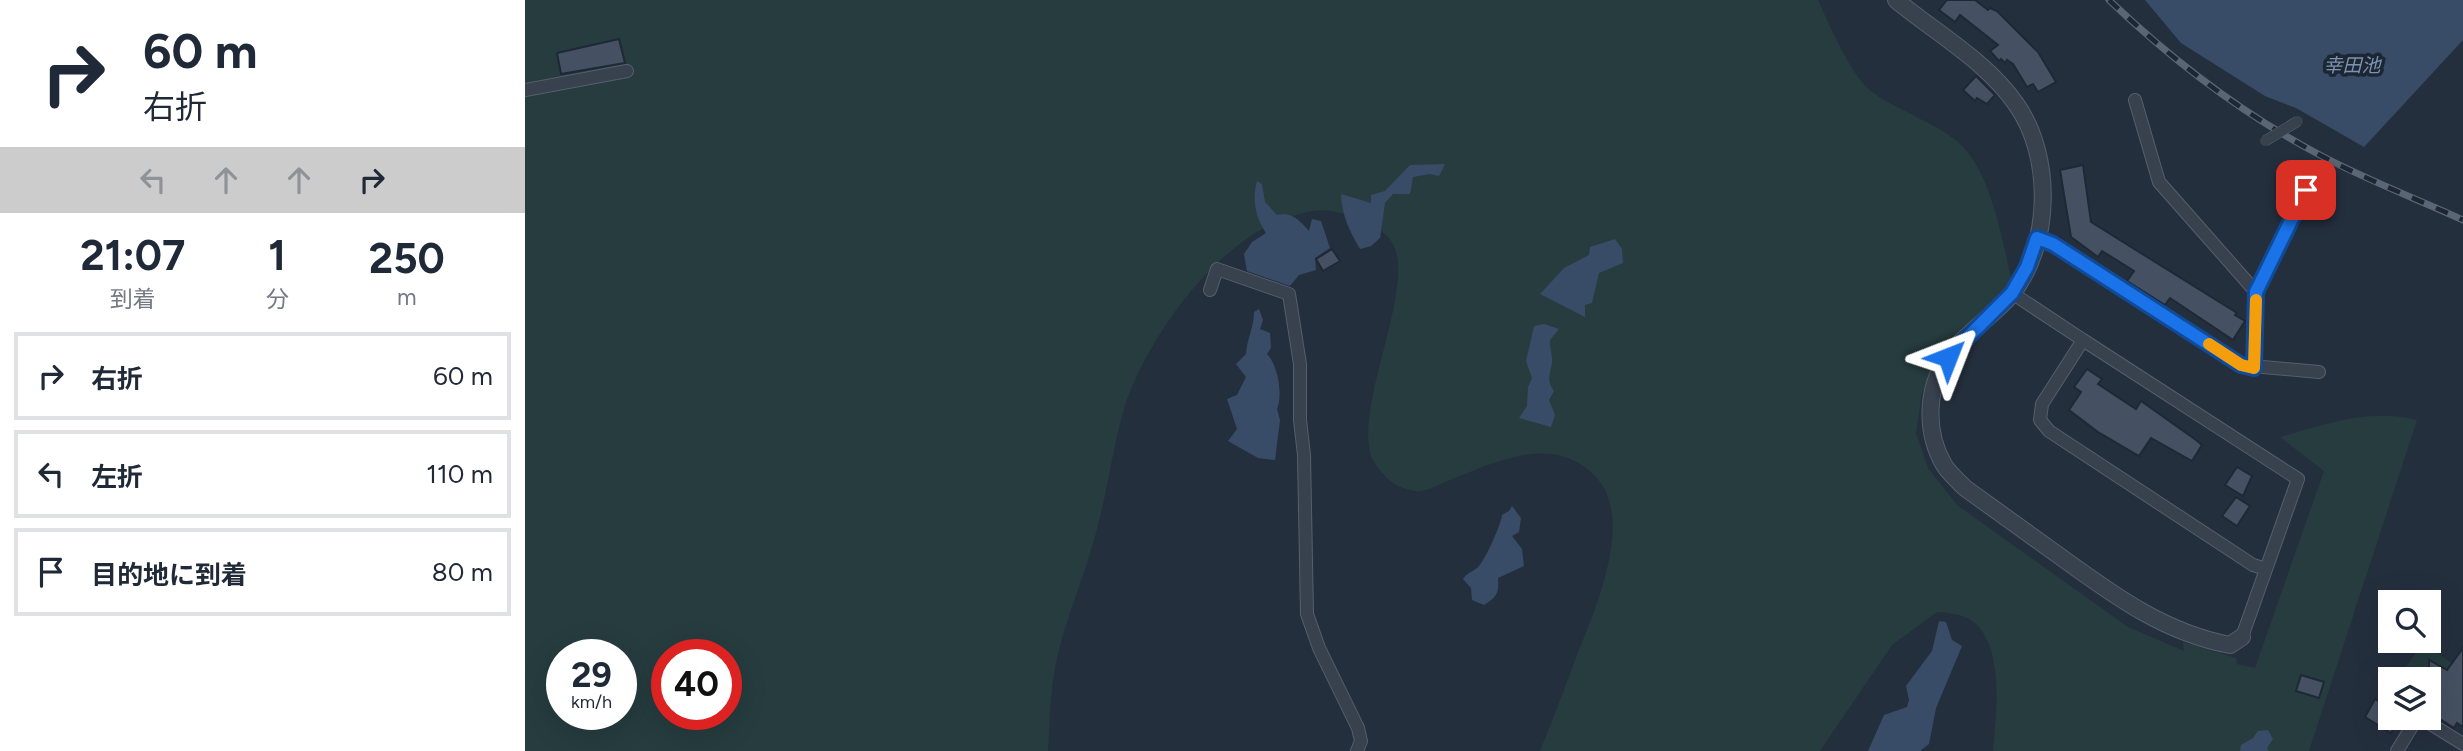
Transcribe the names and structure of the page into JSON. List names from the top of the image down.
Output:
{
  "water": ["幸田池"],
  "page": {
    "turn": ["60 m", "右折"],
    "eta": [
      "21:07",
      "到着",
      "1",
      "分",
      "250",
      "m"
    ],
    "list": [
      {
        "name": "右折",
        "value": "60 m"
      },
      {
        "name": "左折",
        "value": "110 m"
      },
      {
        "name": "目的地に到着",
        "value": "80 m"
      }
    ],
    "speed": "29 km/h",
    "limit": "40"
  }
}
